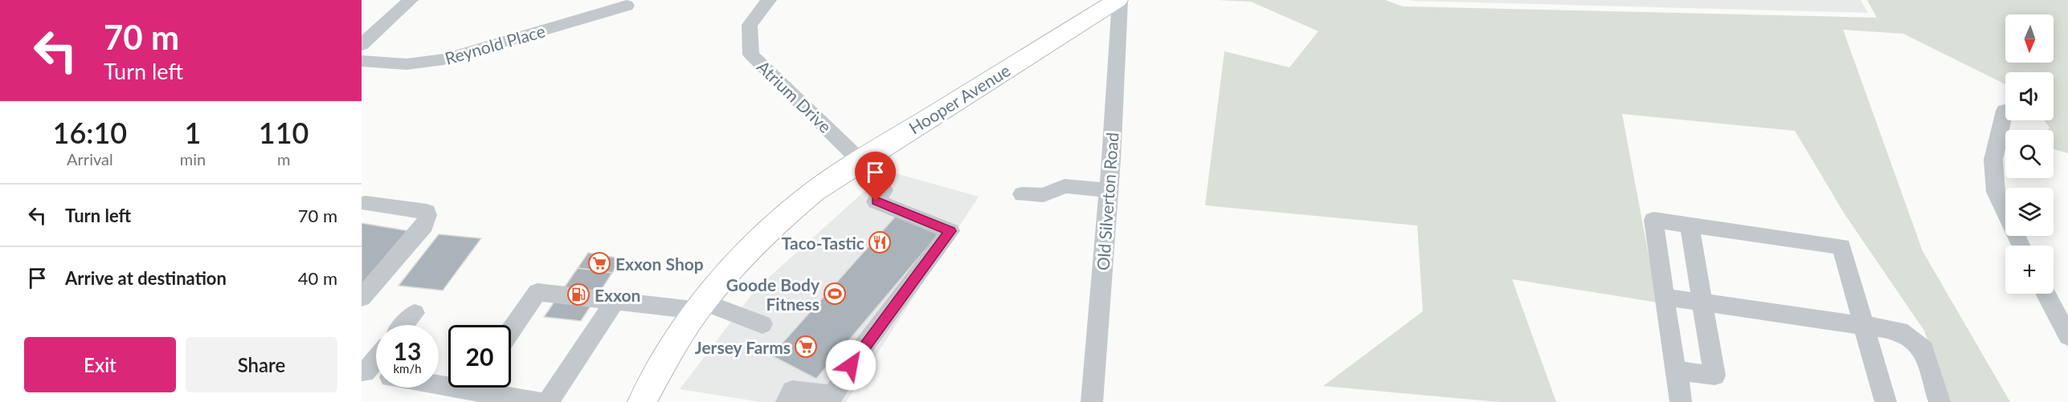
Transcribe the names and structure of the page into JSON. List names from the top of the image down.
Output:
{
  "streets": {
    "main road": ["Hooper Avenue"],
    "street": ["Reynold Place", "Atrium Drive", "Old Silverton Road"]
  },
  "crossings": [
    ["Atrium Drive", "Hooper Avenue"],
    ["Hooper Avenue", "Old Silverton Road"]
  ],
  "places": {
    "restaurant": ["Taco-Tastic"],
    "supermarket": ["Exxon Shop", "Jersey Farms"],
    "sports": ["Goode Body Fitness"],
    "fuel station": ["Exxon"]
  },
  "north": "bottom",
  "page": {
    "turn": ["70 m", "Turn left"],
    "map_buttons": "+",
    "eta": [
      "16:10",
      "Arrival",
      "1",
      "min",
      "110",
      "m"
    ],
    "list": [
      {
        "name": "Turn left",
        "value": "70 m"
      },
      {
        "name": "Arrive at destination",
        "value": "40 m"
      }
    ],
    "speed": "13 km/h",
    "limit": "20",
    "buttons": ["Exit", "Share"]
  }
}
